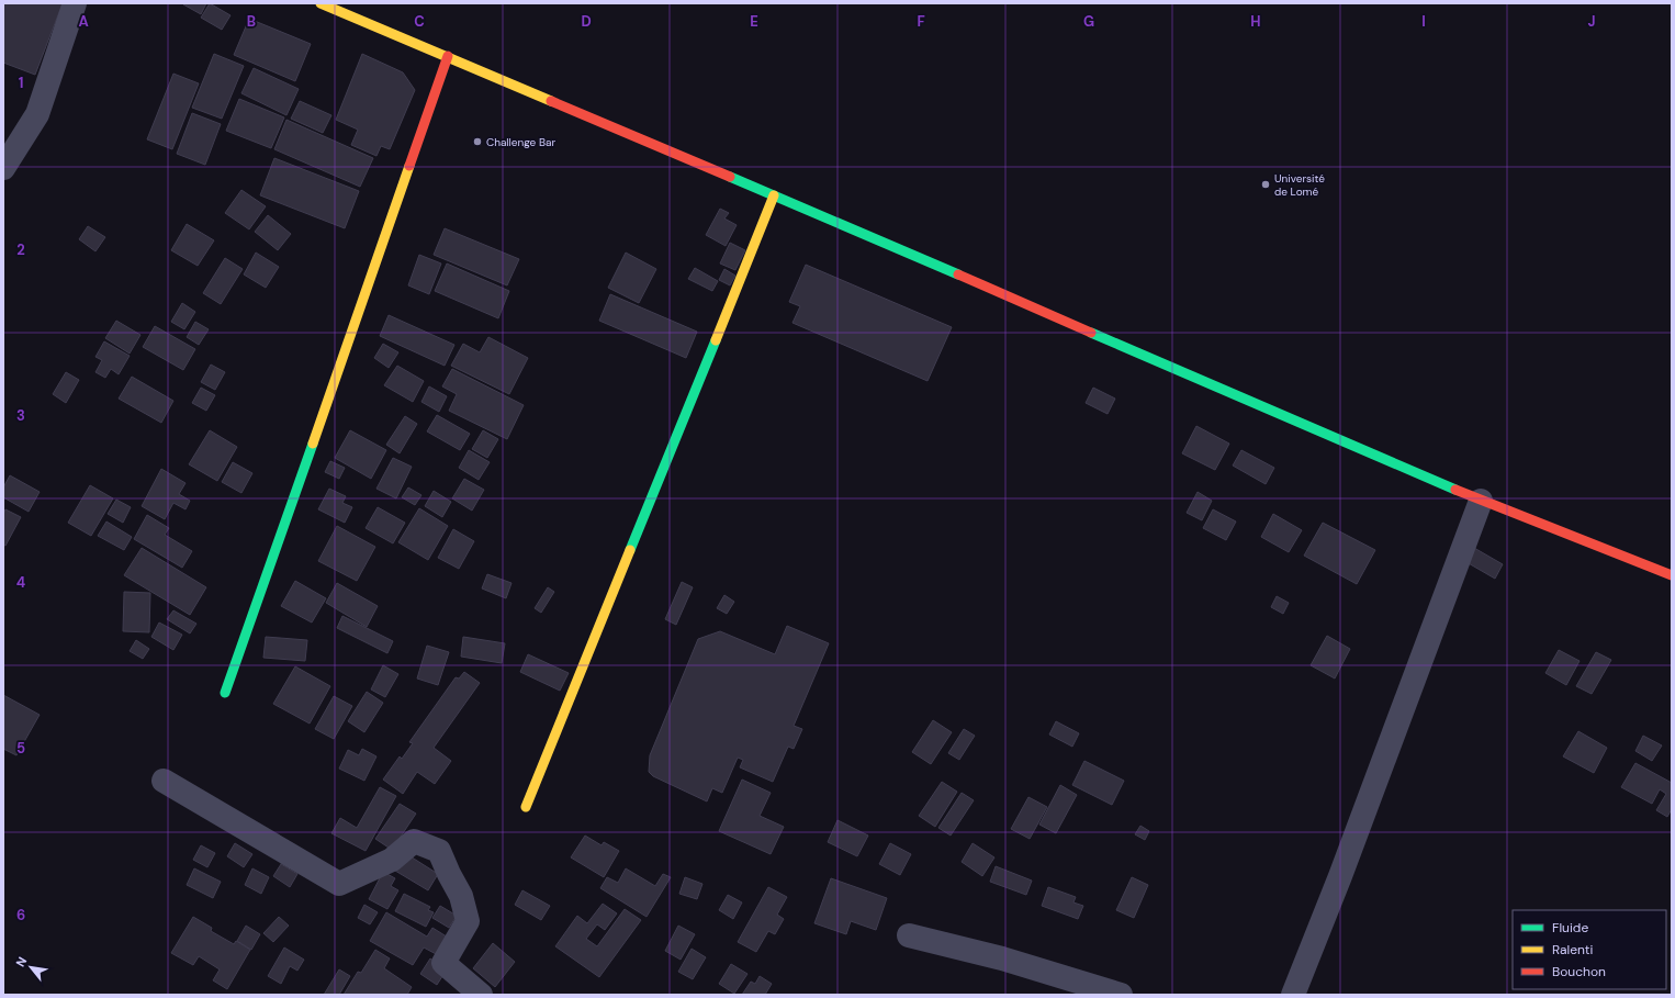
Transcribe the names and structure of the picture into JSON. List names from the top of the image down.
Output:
{
  "places": ["Challenge Bar", "Université de Lomé"],
  "legend": ["Fluide", "Ralenti", "Bouchon"],
  "north": "top left",
  "grid": {
    "columns": [
      "A",
      "B",
      "C",
      "D",
      "E",
      "F",
      "G",
      "H",
      "I",
      "J"
    ],
    "rows": [
      "1",
      "2",
      "3",
      "4",
      "5",
      "6"
    ]
  }
}
